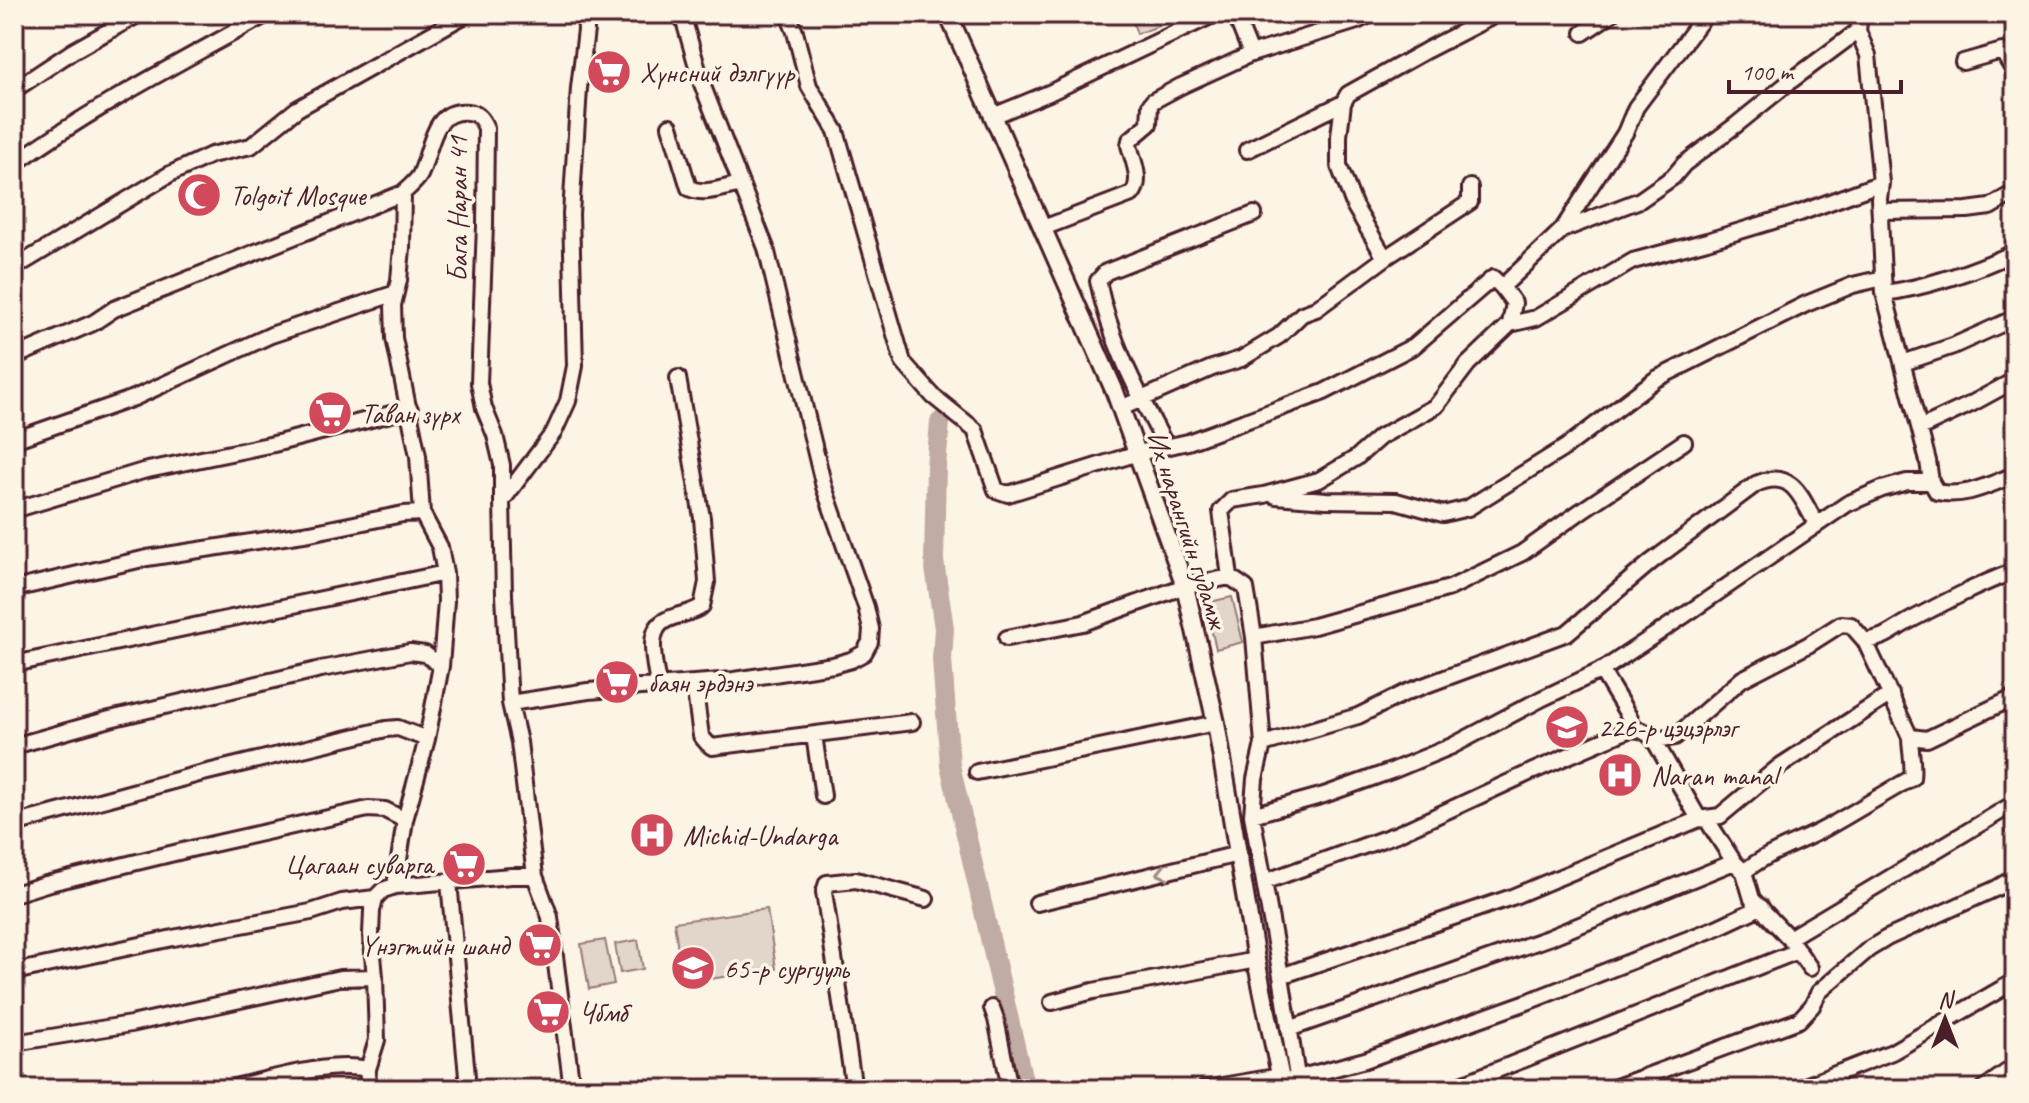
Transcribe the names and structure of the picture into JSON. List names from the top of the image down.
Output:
{
  "streets": {
    "main road": ["Их нарангийн гудамж"],
    "street": ["Бага Наран 41"]
  },
  "places": {
    "supermarket": [
      "Хүнсний дэлгүүр",
      "Таван зүрх",
      "баян эрдэнэ",
      "Цагаан суварга",
      "Үнэгтийн шанд",
      "Чбмб"
    ],
    "mosque": ["Tolgoit Mosque"],
    "school or university": ["226-р цэцэрлэг", "65-р сургууль"],
    "hospital": ["Naran manal", "Michid-Undarga"]
  },
  "scale_bar": "100 m",
  "north": "top"
}
